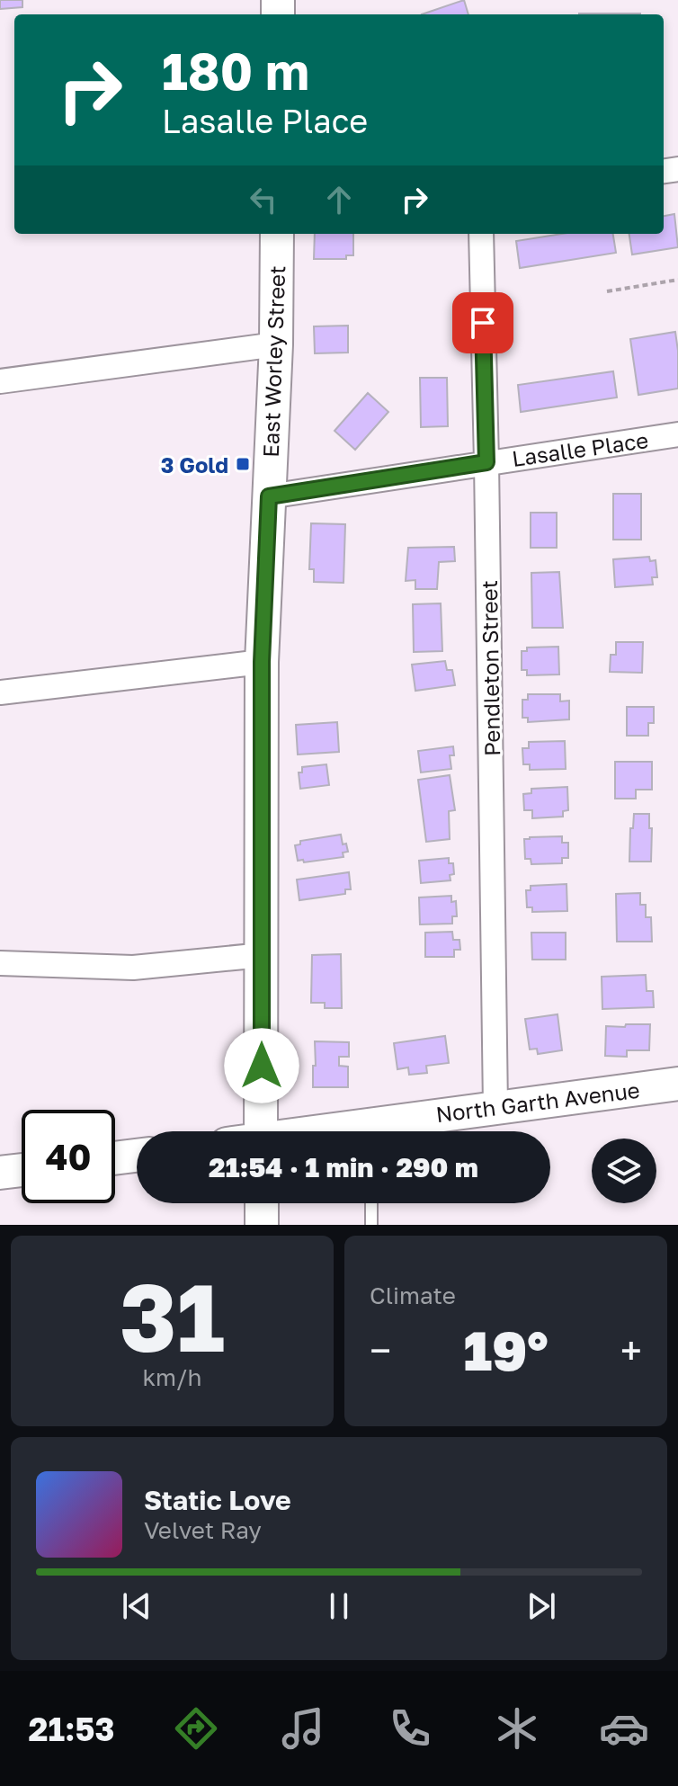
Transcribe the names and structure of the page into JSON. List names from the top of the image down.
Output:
{
  "streets": {
    "street": [
      "East Worley Street",
      "Lasalle Place",
      "Pendleton Street",
      "North Garth Avenue"
    ]
  },
  "crossings": [
    ["East Worley Street", "Lasalle Place"],
    ["Lasalle Place", "Pendleton Street"],
    ["Pendleton Street", "North Garth Avenue"]
  ],
  "places": {
    "transit": ["3 Gold"]
  },
  "page": {
    "turn": ["180 m", "Lasalle Place"],
    "limit": "40",
    "trip": "21:54 · 1 min · 290 m",
    "tile": [
      ["31", "km/h"],
      "Climate"
    ],
    "heat": ["−", "19°", "+"],
    "song": ["Static Love", "Velvet Ray"],
    "tabs": "21:53"
  }
}
